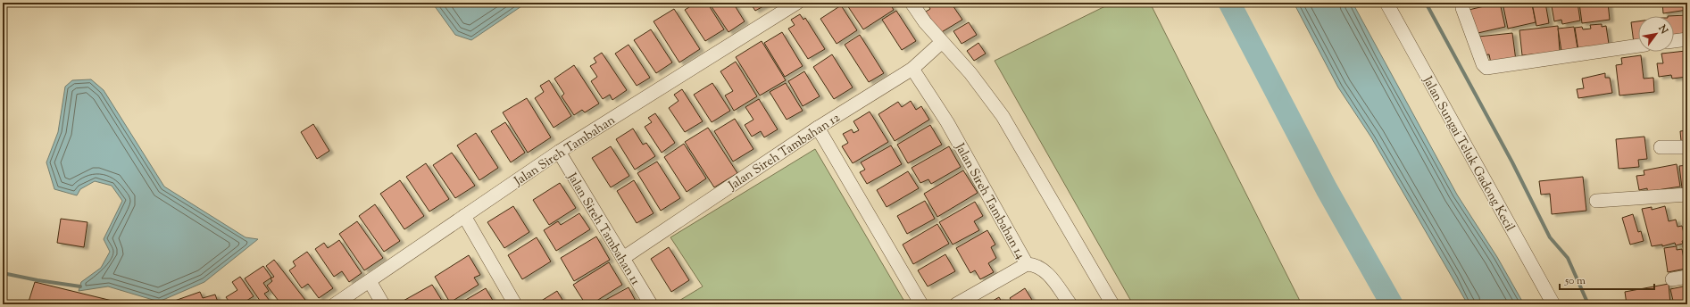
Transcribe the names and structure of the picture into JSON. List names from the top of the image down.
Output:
{
  "streets": {
    "street": [
      "Jalan Sireh Tambahan",
      "Jalan Sireh Tambahan 12",
      "Jalan Sungai Teluk Gadong Kecil",
      "Jalan Sireh Tambahan 14",
      "Jalan Sireh Tambahan 11"
    ]
  },
  "crossings": [
    ["Jalan Sireh Tambahan", "Jalan Sireh Tambahan 11"],
    ["Jalan Sireh Tambahan 12", "Jalan Sireh Tambahan 14"],
    ["Jalan Sireh Tambahan 12", "Jalan Sireh Tambahan 11"]
  ],
  "scale_bar": "50 m",
  "north": "top right"
}
